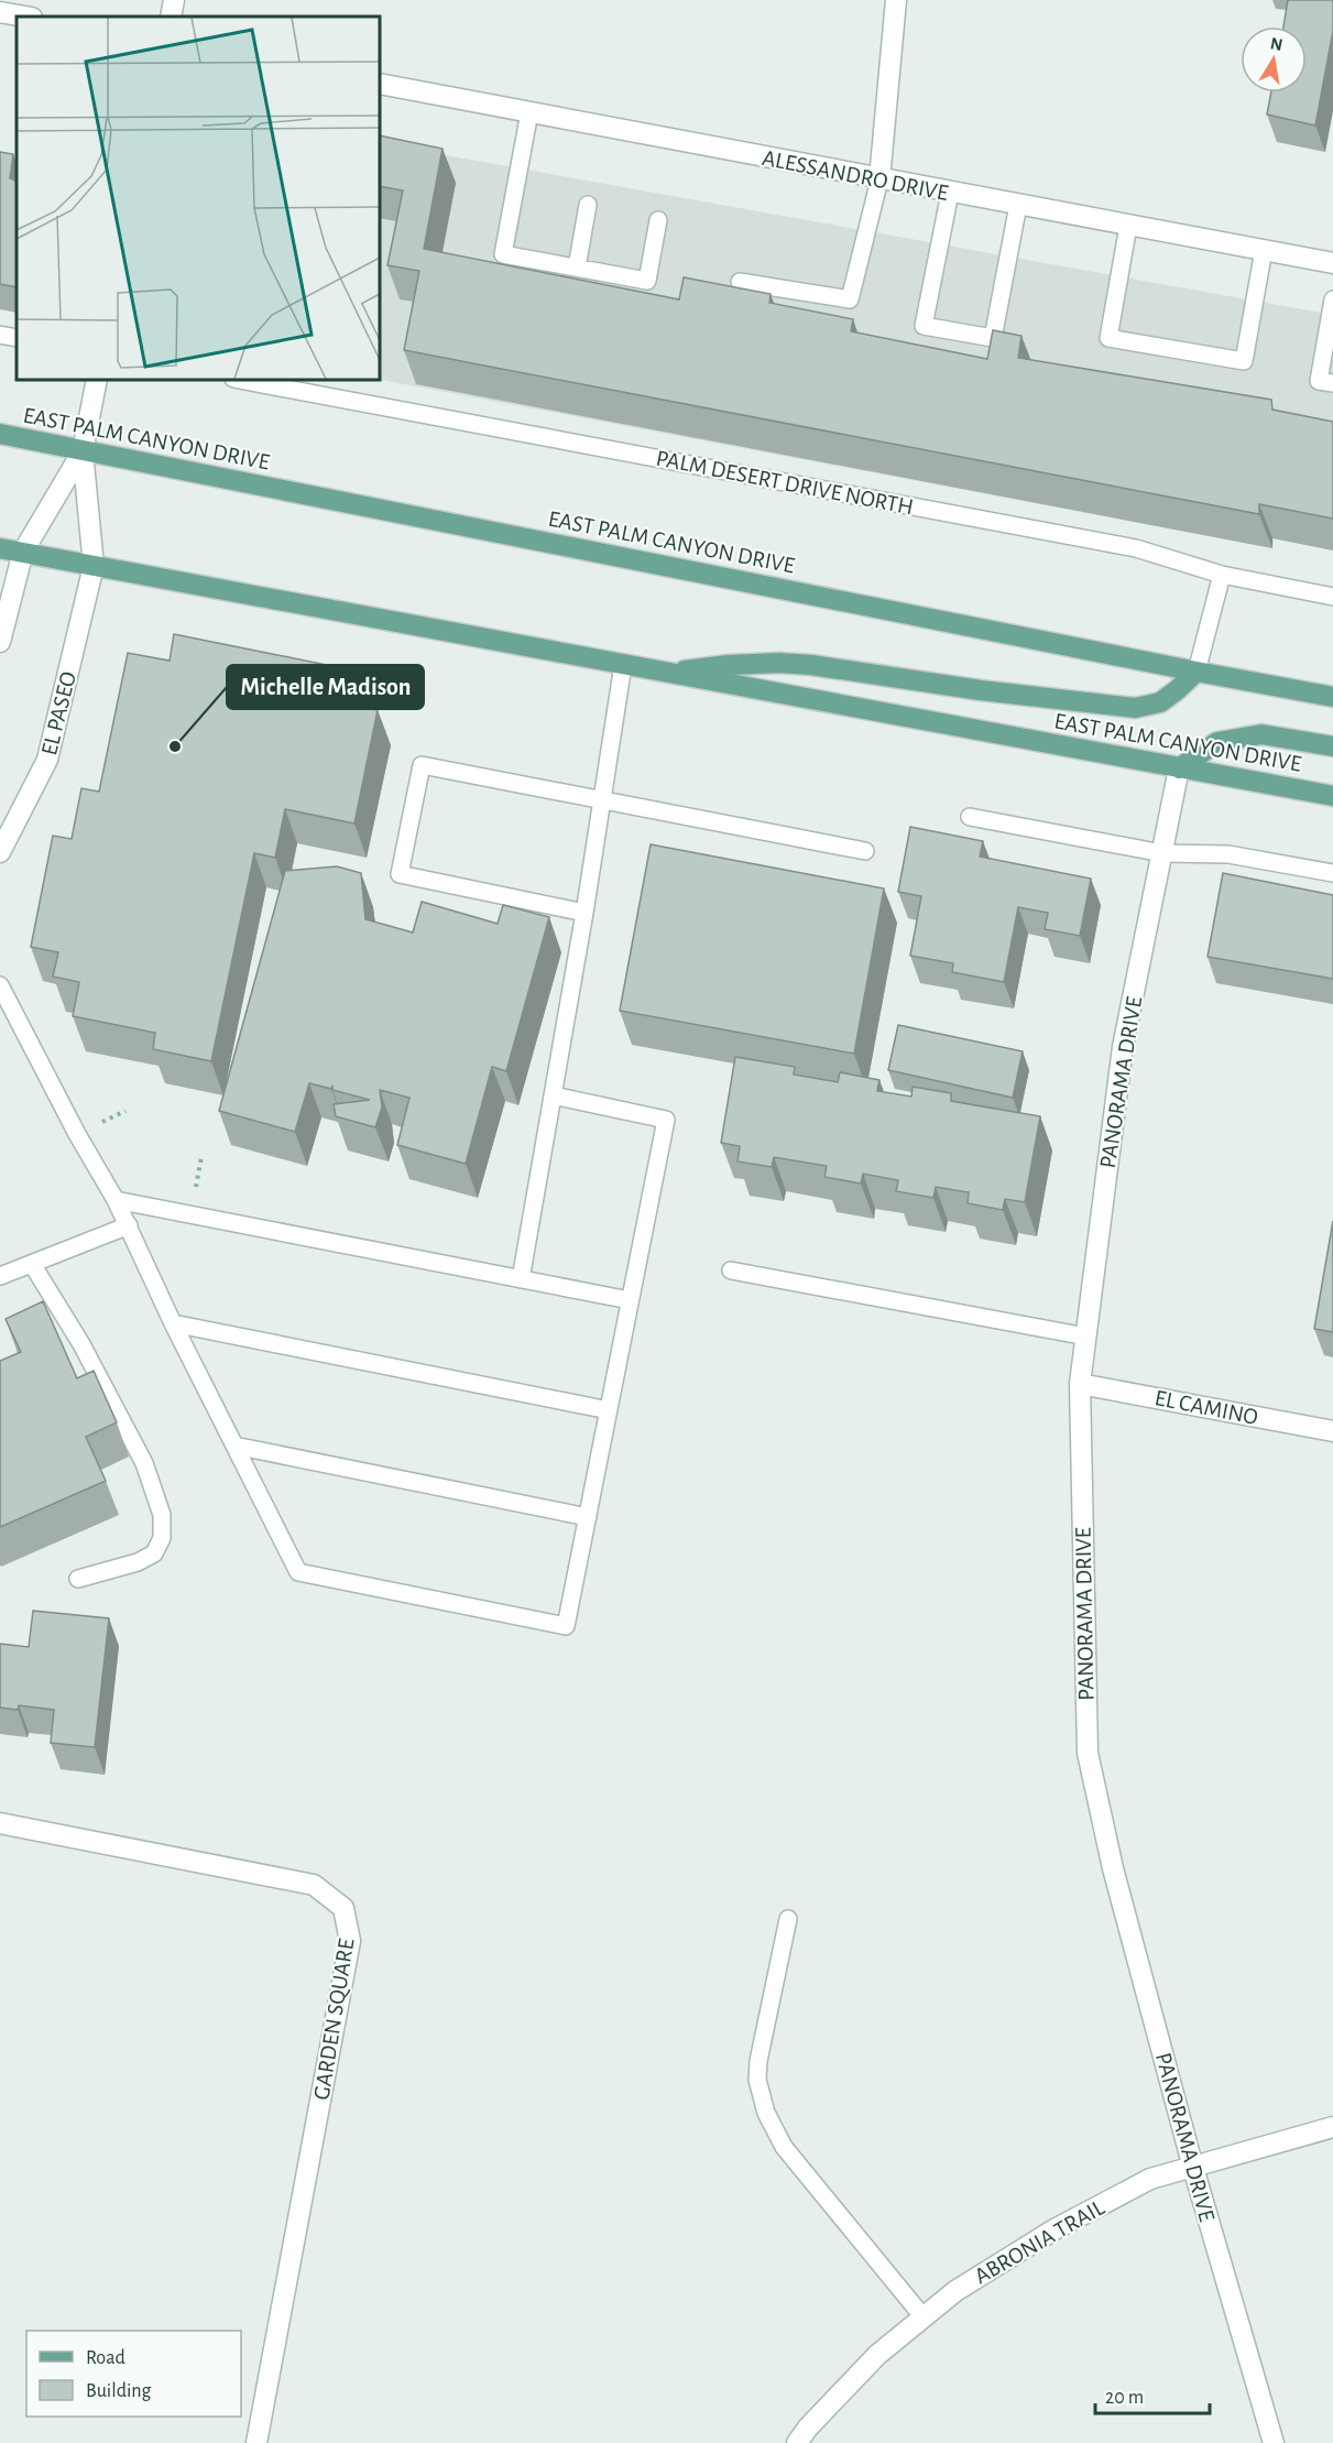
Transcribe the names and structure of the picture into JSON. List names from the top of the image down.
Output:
{
  "streets": {
    "main road": ["EAST PALM CANYON DRIVE"],
    "street": [
      "ALESSANDRO DRIVE",
      "EL PASEO",
      "PANORAMA DRIVE",
      "EL CAMINO",
      "GARDEN SQUARE",
      "ABRONIA TRAIL"
    ],
    "lane": ["PALM DESERT DRIVE NORTH"]
  },
  "crossings": [
    ["EAST PALM CANYON DRIVE", "EL PASEO"],
    ["EAST PALM CANYON DRIVE", "PANORAMA DRIVE"],
    ["PANORAMA DRIVE", "EL CAMINO"],
    ["PANORAMA DRIVE", "ABRONIA TRAIL"]
  ],
  "places": ["Michelle Madison"],
  "legend": ["Road", "Building"],
  "scale_bar": "20 m",
  "north": "top"
}
